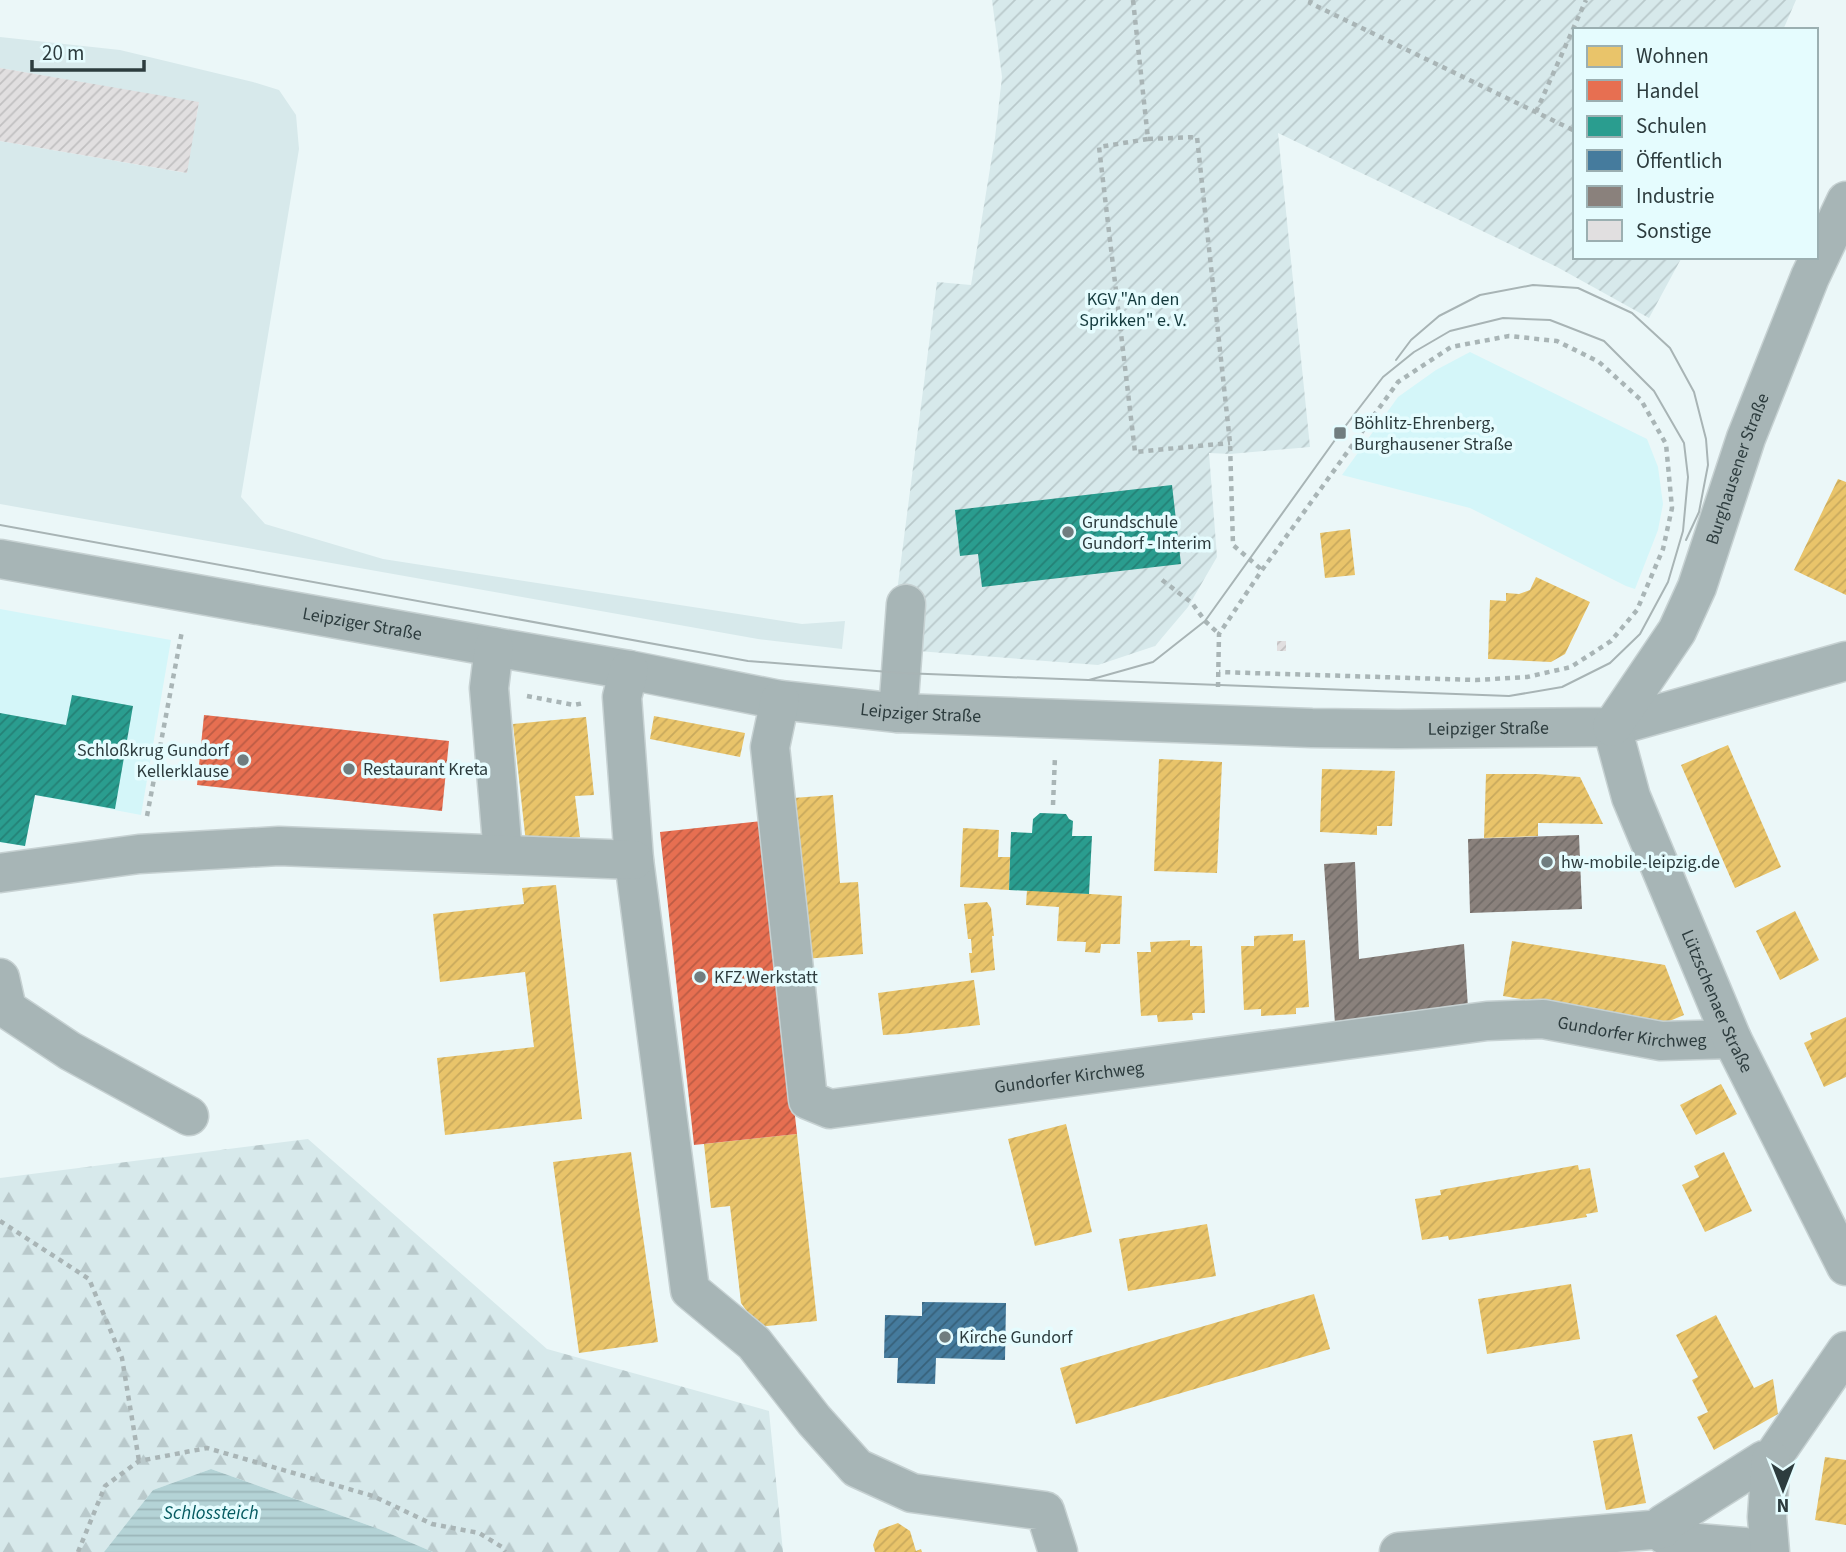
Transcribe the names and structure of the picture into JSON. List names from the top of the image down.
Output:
{
  "streets": {
    "street": [
      "Burghausener Straße",
      "Leipziger Straße",
      "Lützschenaer Straße",
      "Gundorfer Kirchweg"
    ]
  },
  "crossings": [
    ["Burghausener Straße", "Leipziger Straße"],
    ["Burghausener Straße", "Lützschenaer Straße"],
    ["Leipziger Straße", "Lützschenaer Straße"],
    ["Leipziger Straße", "Gundorfer Kirchweg"],
    ["Lützschenaer Straße", "Gundorfer Kirchweg"]
  ],
  "water": ["Schlossteich"],
  "parks": ["KGV \"An den Sprikken\" e. V."],
  "places": {
    "transit": ["Böhlitz-Ehrenberg, Burghausener Straße"],
    "other": [
      "Grundschule Gundorf - Interim",
      "Schloßkrug Gundorf Kellerklause",
      "Restaurant Kreta",
      "hw-mobile-leipzig.de",
      "KFZ Werkstatt",
      "Kirche Gundorf"
    ]
  },
  "legend": [
    "Wohnen",
    "Handel",
    "Schulen",
    "Öffentlich",
    "Industrie",
    "Sonstige"
  ],
  "scale_bar": "20 m",
  "north": "bottom"
}
